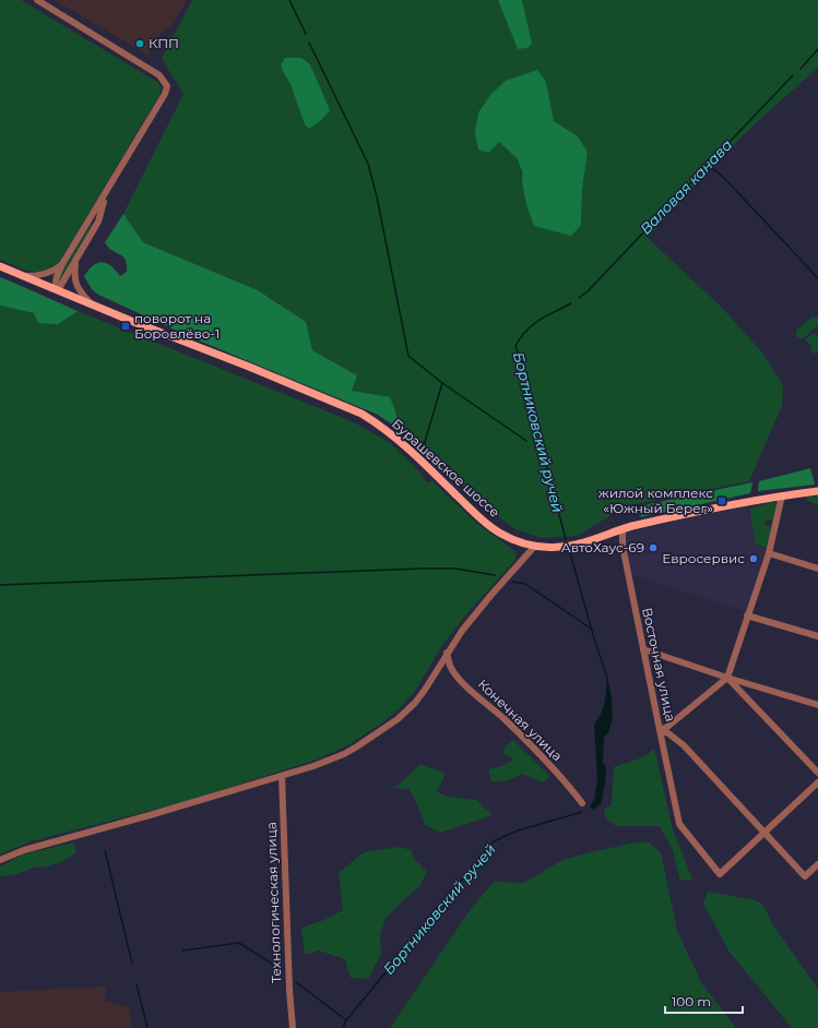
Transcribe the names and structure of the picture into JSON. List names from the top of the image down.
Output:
{
  "streets": {
    "main road": ["Бурашевское шоссе"],
    "street": ["Восточная улица", "Конечная улица", "Технологическая улица"]
  },
  "crossings": [
    ["Бурашевское шоссе", "Восточная улица"]
  ],
  "water": ["Валовая канава", "Бортниковский ручей"],
  "places": {
    "other": ["КПП", "АвтоХаус-69", "Евросервис"],
    "transit": ["поворот на Боровлёво-1", "жилой комплекс «Южный Берег»"]
  },
  "scale_bar": "100 m"
}
